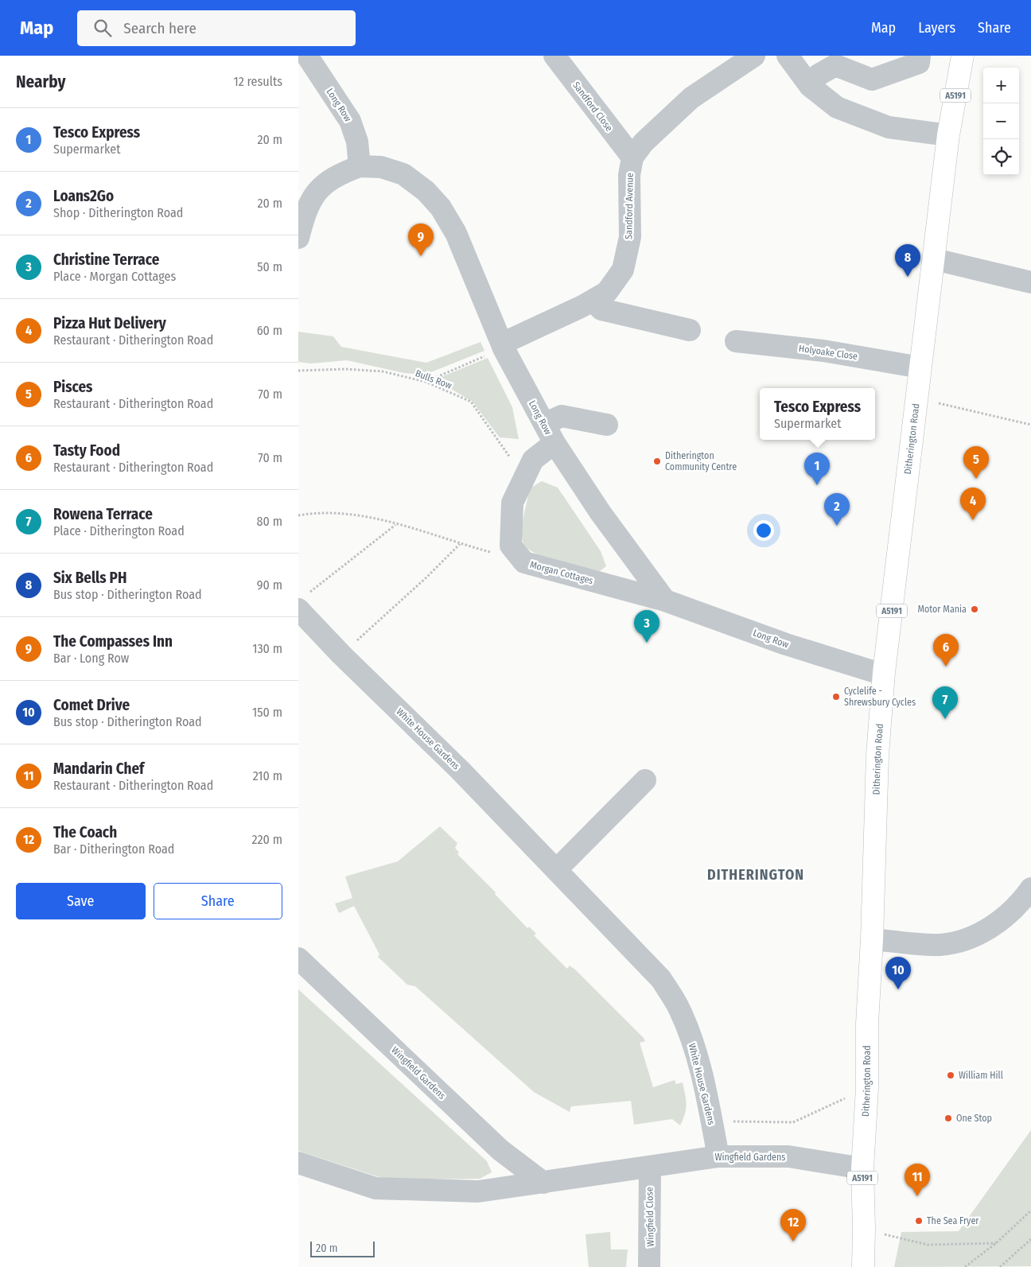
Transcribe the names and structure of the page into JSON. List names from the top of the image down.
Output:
{
  "streets": {
    "main road": ["A5191", "Ditherington Road"],
    "street": [
      "Long Row",
      "Sandford Close",
      "Sandford Avenue",
      "Holyoake Close",
      "Morgan Cottages",
      "White House Gardens",
      "Wingfield Gardens",
      "Wingfield Close"
    ],
    "path": ["Bulls Row"]
  },
  "crossings": [
    ["A5191", "Ditherington Road"],
    ["Long Row", "Sandford Avenue"],
    ["Long Row", "Ditherington Road"],
    ["Long Row", "Morgan Cottages"],
    ["Sandford Close", "Sandford Avenue"],
    ["Holyoake Close", "Ditherington Road"],
    ["Ditherington Road", "Wingfield Gardens"],
    ["White House Gardens", "Wingfield Gardens"],
    ["Wingfield Gardens", "Wingfield Close"]
  ],
  "districts": ["DITHERINGTON"],
  "places": [
    "Ditherington Community Centre",
    "Motor Mania",
    "Cyclelife - Shrewsbury Cycles",
    "William Hill",
    "One Stop",
    "The Sea Fryer"
  ],
  "scale_bar": "20 m",
  "page": {
    "header": "Map",
    "search": "Search here",
    "nav": ["Map", "Layers", "Share"],
    "heading": ["Nearby", "12 results"],
    "map_buttons": ["+", "−"],
    "list": [
      {
        "mark": "1",
        "name": "Tesco Express",
        "note": "Supermarket",
        "value": "20 m"
      },
      {
        "mark": "2",
        "name": "Loans2Go",
        "note": "Shop · Ditherington Road",
        "value": "20 m"
      },
      {
        "mark": "3",
        "name": "Christine Terrace",
        "note": "Place · Morgan Cottages",
        "value": "50 m"
      },
      {
        "mark": "4",
        "name": "Pizza Hut Delivery",
        "note": "Restaurant · Ditherington Road",
        "value": "60 m"
      },
      {
        "mark": "5",
        "name": "Pisces",
        "note": "Restaurant · Ditherington Road",
        "value": "70 m"
      },
      {
        "mark": "6",
        "name": "Tasty Food",
        "note": "Restaurant · Ditherington Road",
        "value": "70 m"
      },
      {
        "mark": "7",
        "name": "Rowena Terrace",
        "note": "Place · Ditherington Road",
        "value": "80 m"
      },
      {
        "mark": "8",
        "name": "Six Bells PH",
        "note": "Bus stop · Ditherington Road",
        "value": "90 m"
      },
      {
        "mark": "9",
        "name": "The Compasses Inn",
        "note": "Bar · Long Row",
        "value": "130 m"
      },
      {
        "mark": "10",
        "name": "Comet Drive",
        "note": "Bus stop · Ditherington Road",
        "value": "150 m"
      },
      {
        "mark": "11",
        "name": "Mandarin Chef",
        "note": "Restaurant · Ditherington Road",
        "value": "210 m"
      },
      {
        "mark": "12",
        "name": "The Coach",
        "note": "Bar · Ditherington Road",
        "value": "220 m"
      }
    ],
    "pins": [
      "9",
      "8",
      "5",
      "1",
      "4",
      "2",
      "3",
      "6",
      "7",
      "10",
      "11",
      "12"
    ],
    "popup": ["Tesco Express", "Supermarket"],
    "buttons": ["Save", "Share"],
    "scale": "20 m"
  }
}
